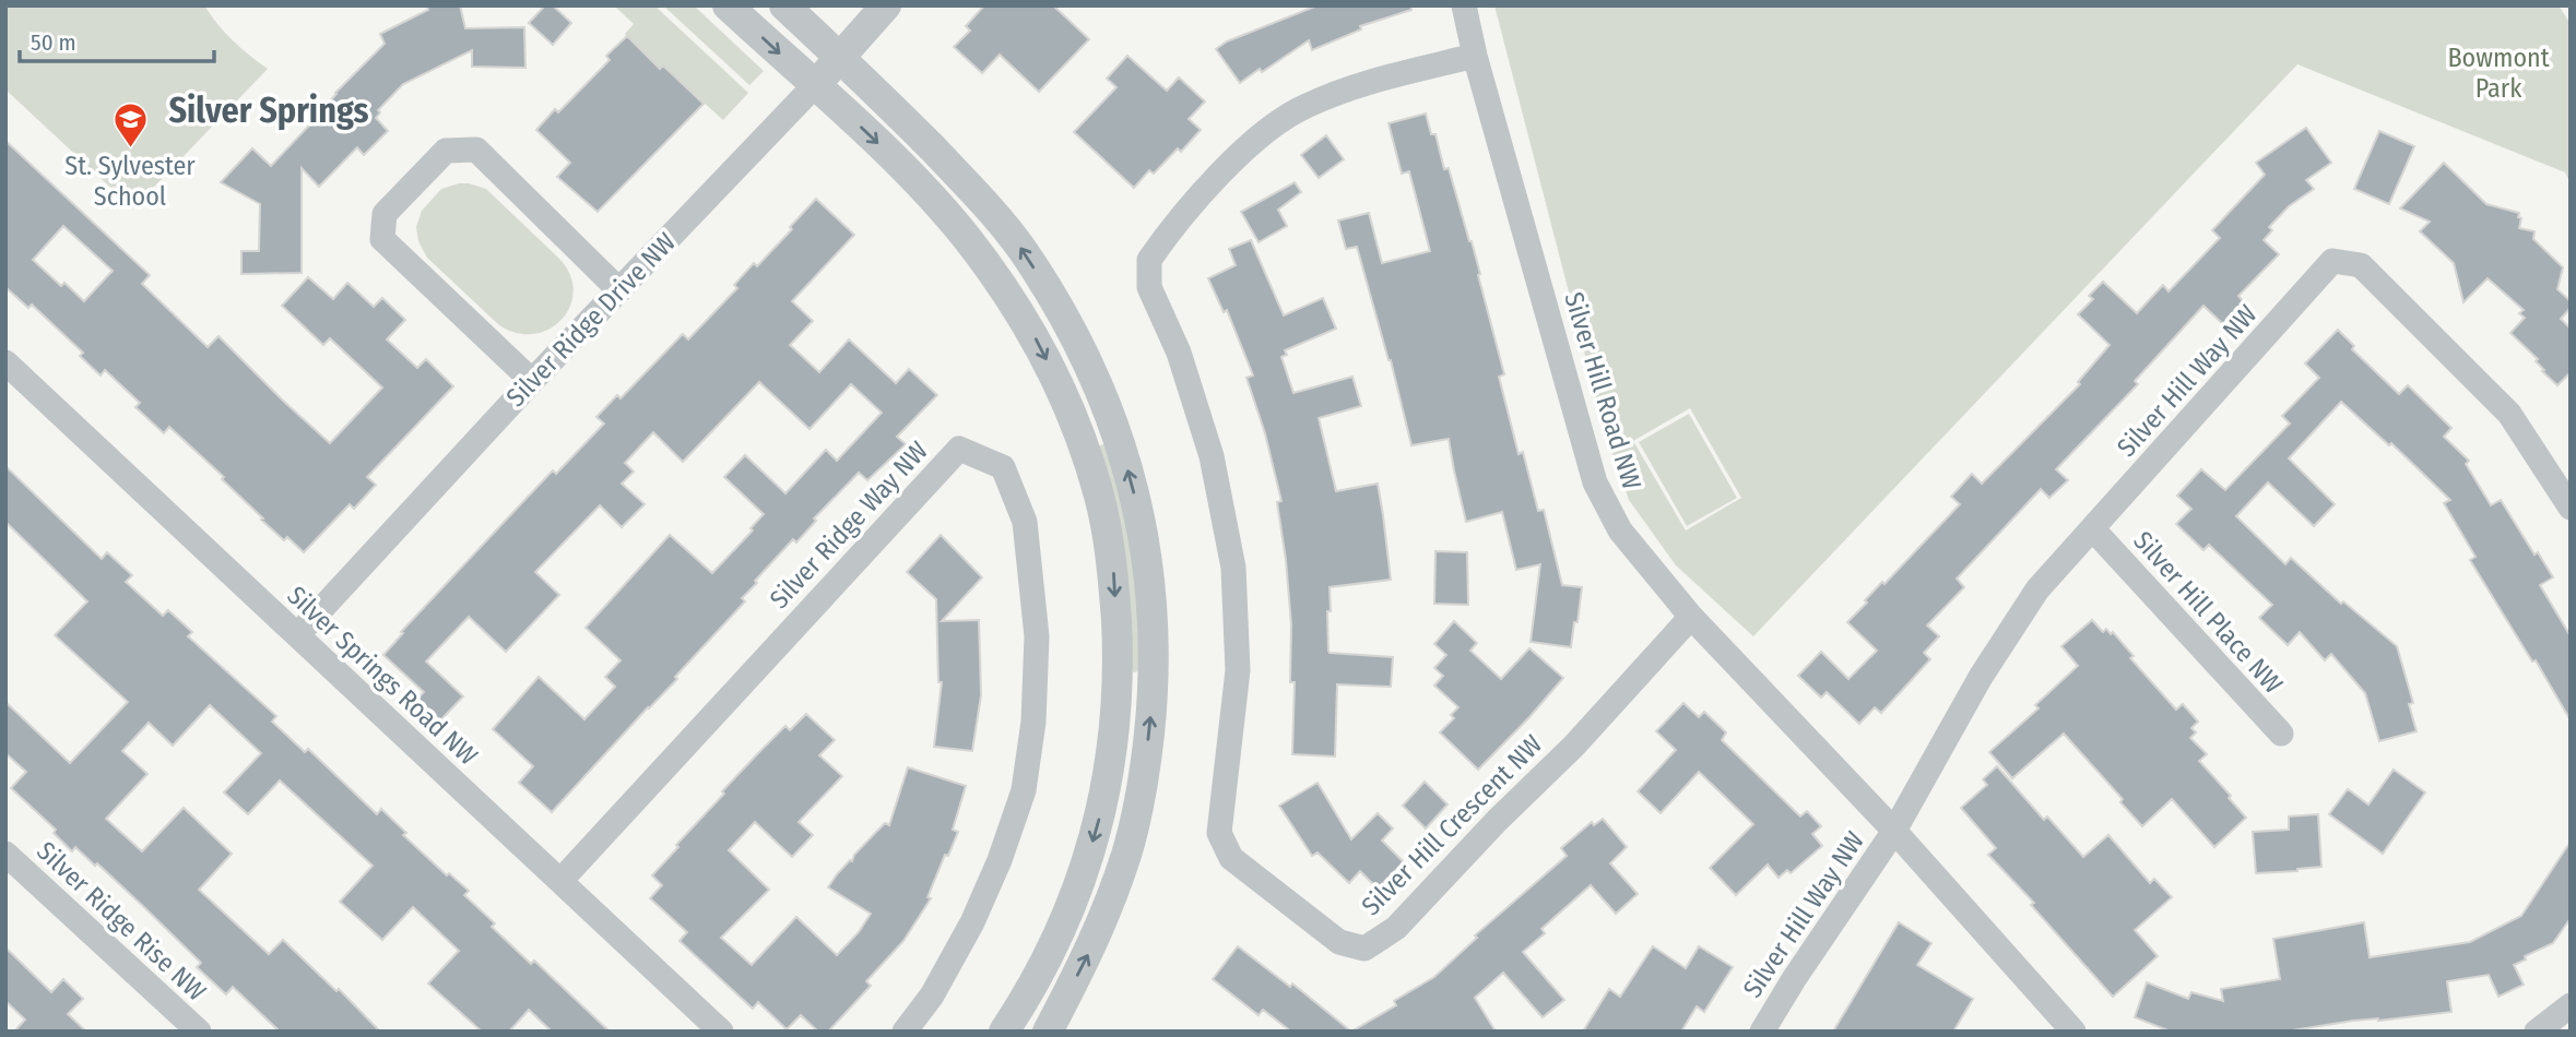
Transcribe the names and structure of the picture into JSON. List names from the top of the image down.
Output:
{
  "streets": {
    "street": [
      "Silver Ridge Drive NW",
      "Silver Hill Way NW",
      "Silver Hill Road NW",
      "Silver Ridge Way NW",
      "Silver Hill Place NW",
      "Silver Springs Road NW",
      "Silver Hill Crescent NW",
      "Silver Ridge Rise NW"
    ]
  },
  "crossings": [
    ["Silver Ridge Drive NW", "Silver Springs Road NW"],
    ["Silver Hill Way NW", "Silver Hill Road NW"],
    ["Silver Hill Way NW", "Silver Hill Place NW"],
    ["Silver Hill Road NW", "Silver Hill Crescent NW"],
    ["Silver Ridge Way NW", "Silver Springs Road NW"]
  ],
  "districts": ["Silver Springs"],
  "parks": ["Bowmont Park"],
  "places": {
    "school or university": ["St. Sylvester School"]
  },
  "scale_bar": "50 m"
}
